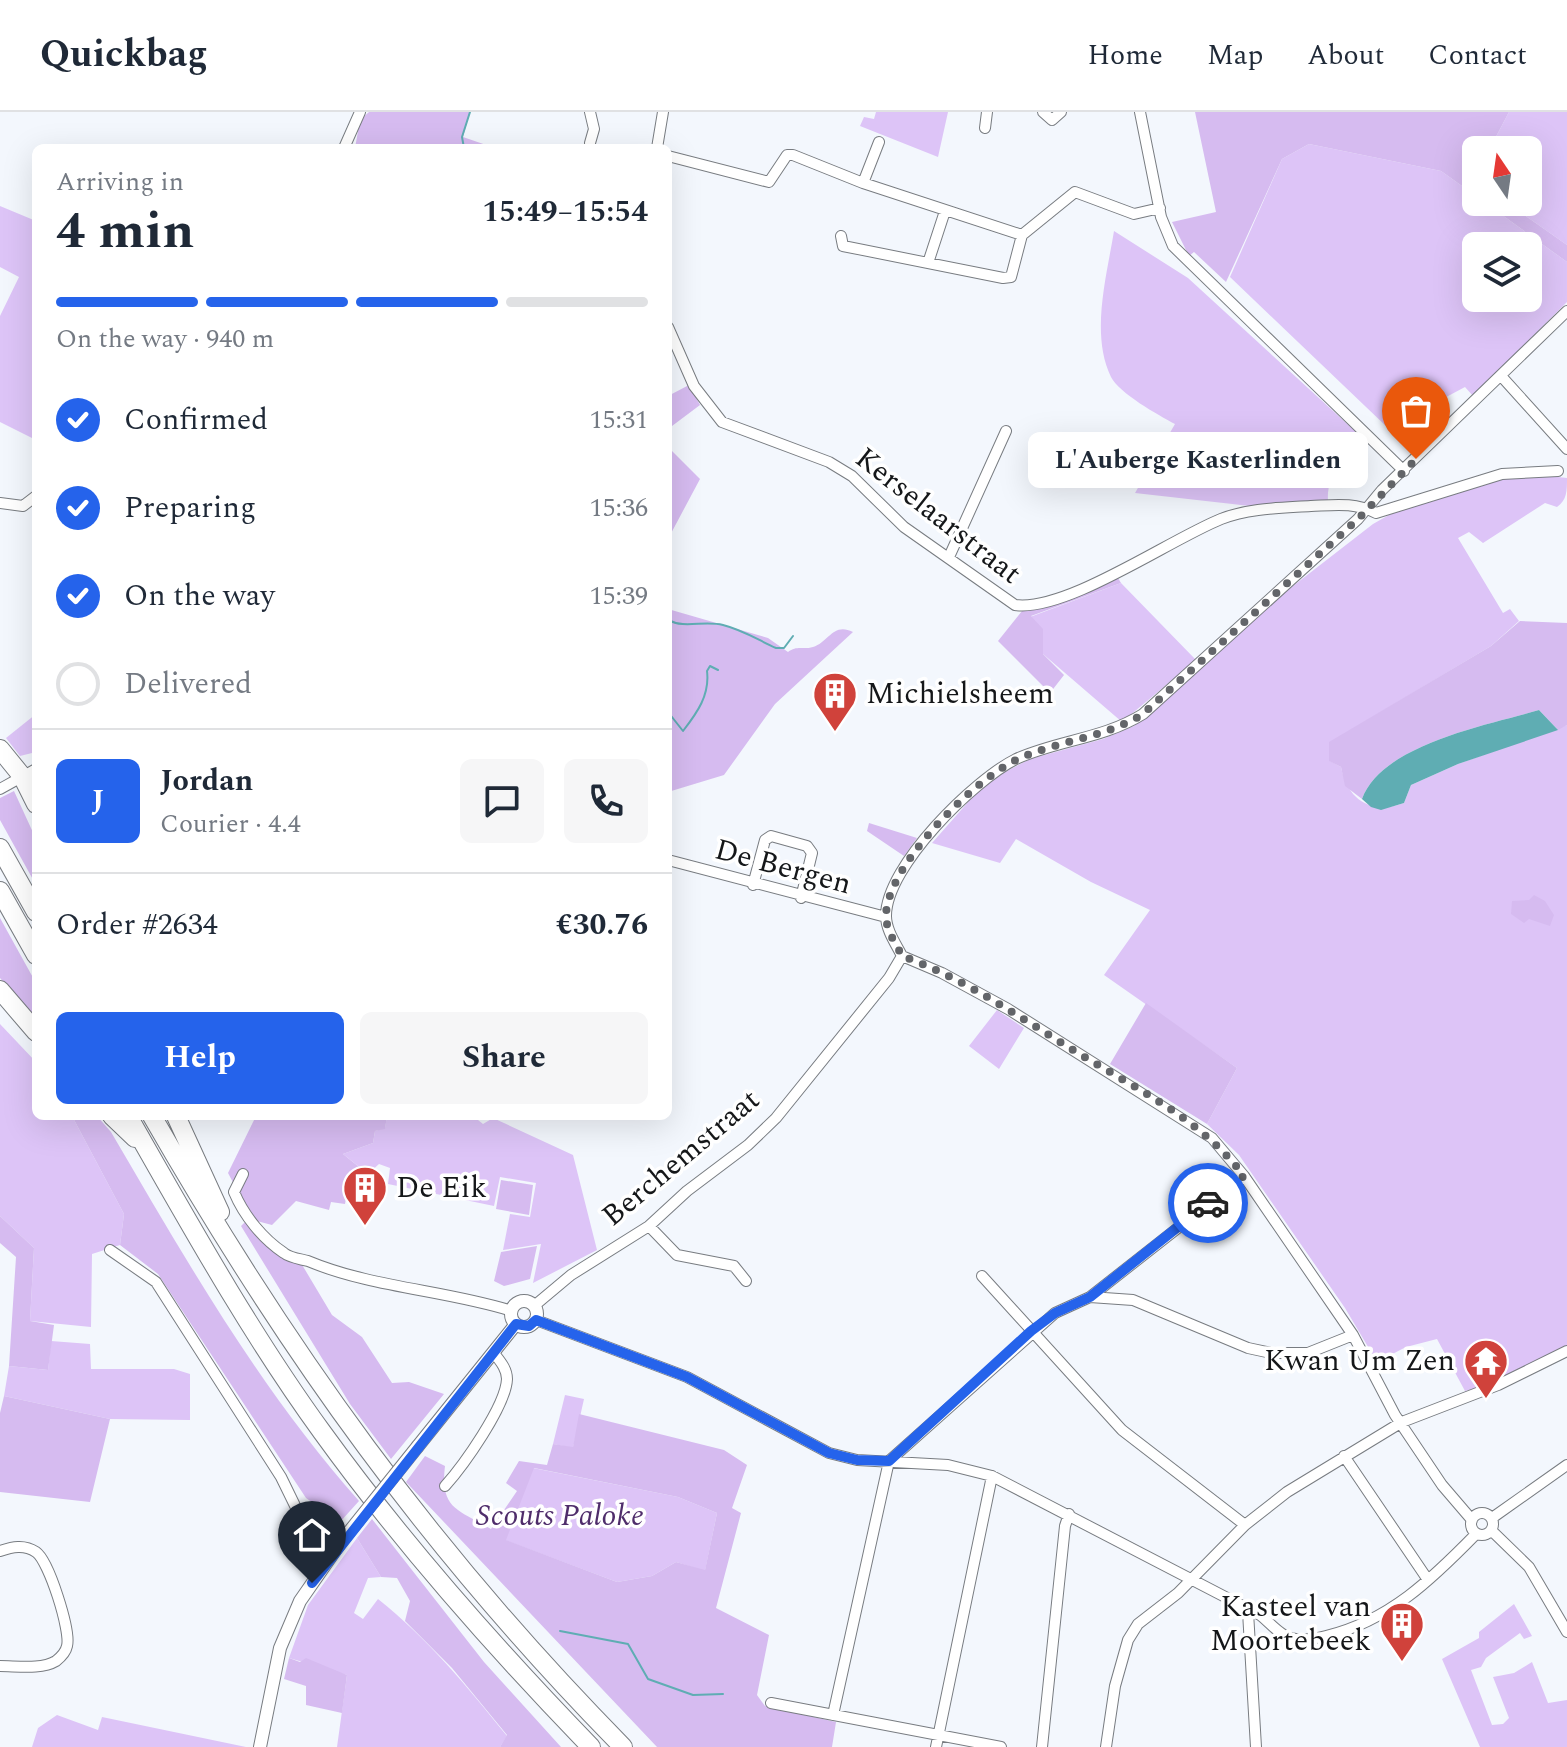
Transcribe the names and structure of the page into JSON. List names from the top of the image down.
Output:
{
  "streets": {
    "street": ["Kerselaarstraat", "De Bergen", "Berchemstraat"]
  },
  "parks": ["Scouts Paloke"],
  "places": {
    "other": ["L'Auberge Kasterlinden"],
    "building": ["Michielsheem", "De Eik", "Kasteel van Moortebeek"],
    "temple": ["Kwan Um Zen"]
  },
  "north": "top",
  "page": {
    "header": "Quickbag",
    "nav": [
      "Home",
      "Map",
      "About",
      "Contact"
    ],
    "heading": ["4 min", "Arriving in", "15:49–15:54"],
    "panel": [
      "Jordan",
      "Courier · 4.4",
      "Order #2634",
      "€30.76"
    ],
    "bar": "On the way · 940 m",
    "list": [
      ["Confirmed", "15:31"],
      ["Preparing", "15:36"],
      ["On the way", "15:39"],
      "Delivered"
    ],
    "bubble": "L'Auberge Kasterlinden",
    "round": "J",
    "buttons": ["Help", "Share"]
  }
}
